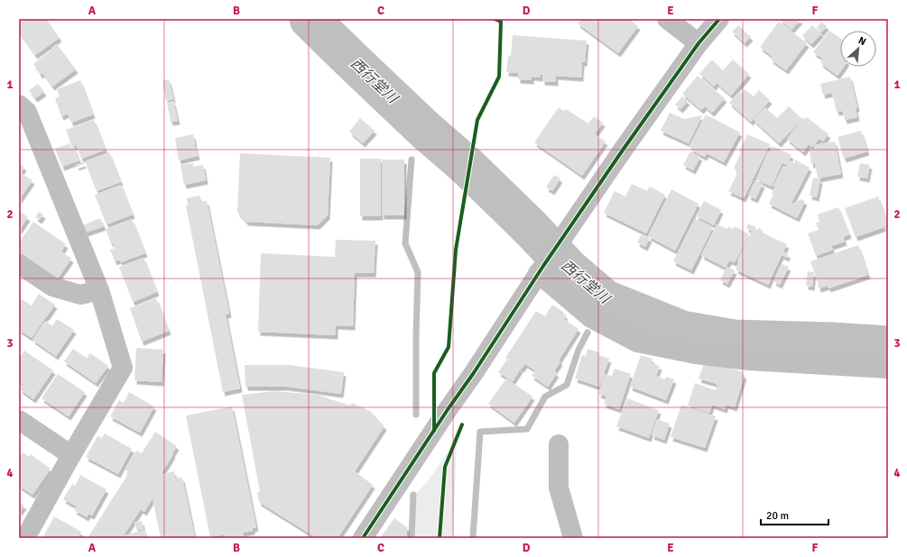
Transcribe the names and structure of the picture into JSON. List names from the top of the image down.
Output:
{
  "water": ["西行堂川"],
  "scale_bar": "20 m",
  "north": "top right",
  "grid": {
    "columns": [
      "A",
      "B",
      "C",
      "D",
      "E",
      "F"
    ],
    "rows": [
      "1",
      "2",
      "3",
      "4"
    ]
  }
}
